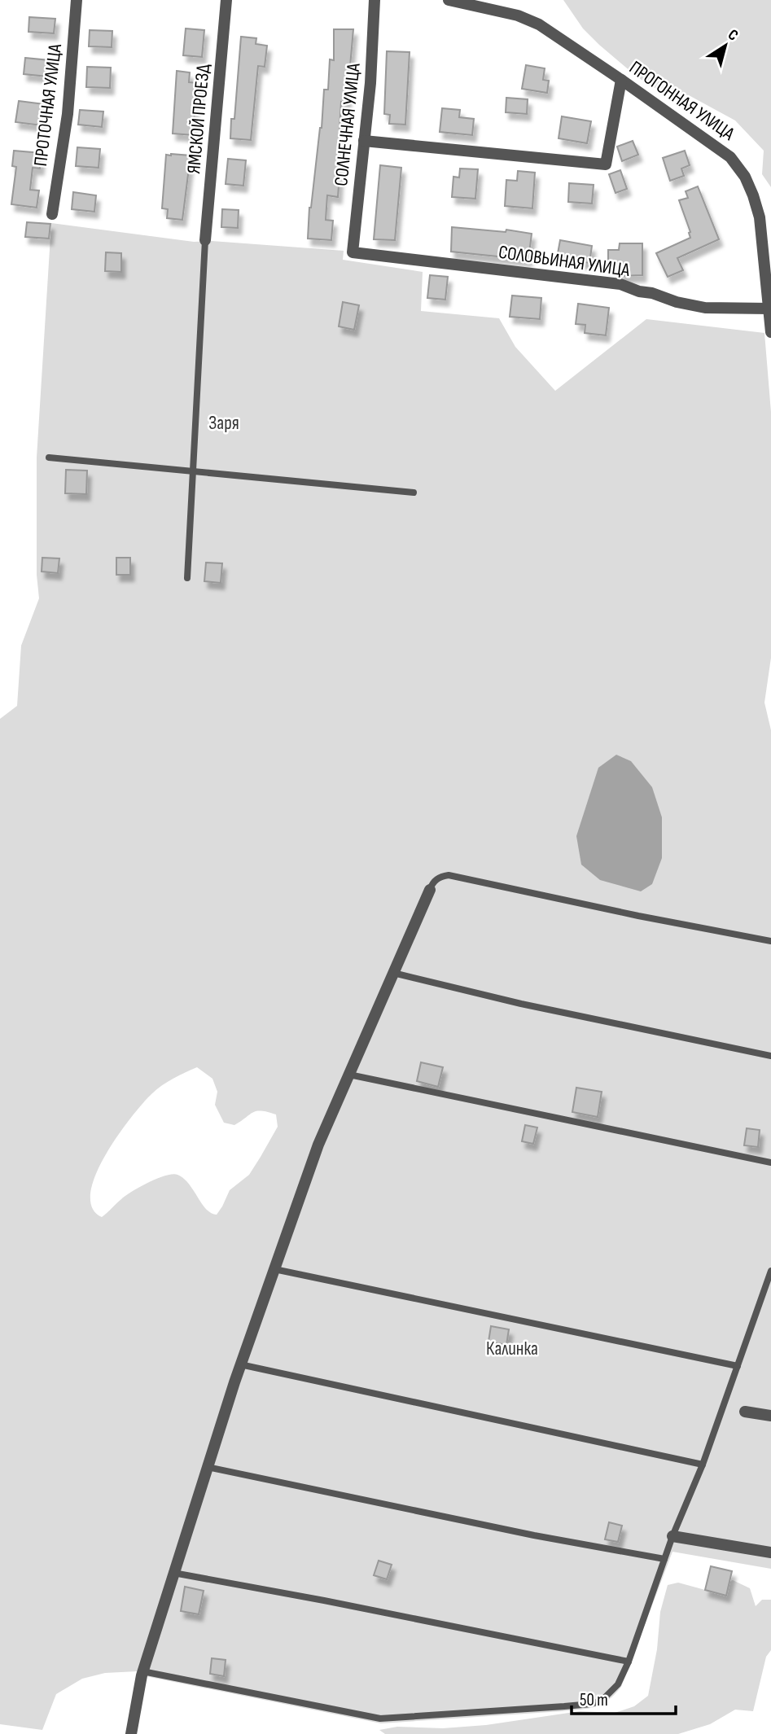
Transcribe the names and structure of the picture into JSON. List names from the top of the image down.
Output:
{
  "streets": {
    "street": [
      "ПРОГОННАЯ УЛИЦА",
      "ПРОТОЧНАЯ УЛИЦА",
      "ЯМСКОЙ ПРОЕЗД",
      "СОЛНЕЧНАЯ УЛИЦА",
      "СОЛОВЬИНАЯ УЛИЦА"
    ]
  },
  "crossings": [
    ["ПРОГОННАЯ УЛИЦА", "СОЛОВЬИНАЯ УЛИЦА"],
    ["СОЛНЕЧНАЯ УЛИЦА", "СОЛОВЬИНАЯ УЛИЦА"]
  ],
  "parks": ["Заря", "Калинка"],
  "scale_bar": "50 m",
  "north": "top right"
}
